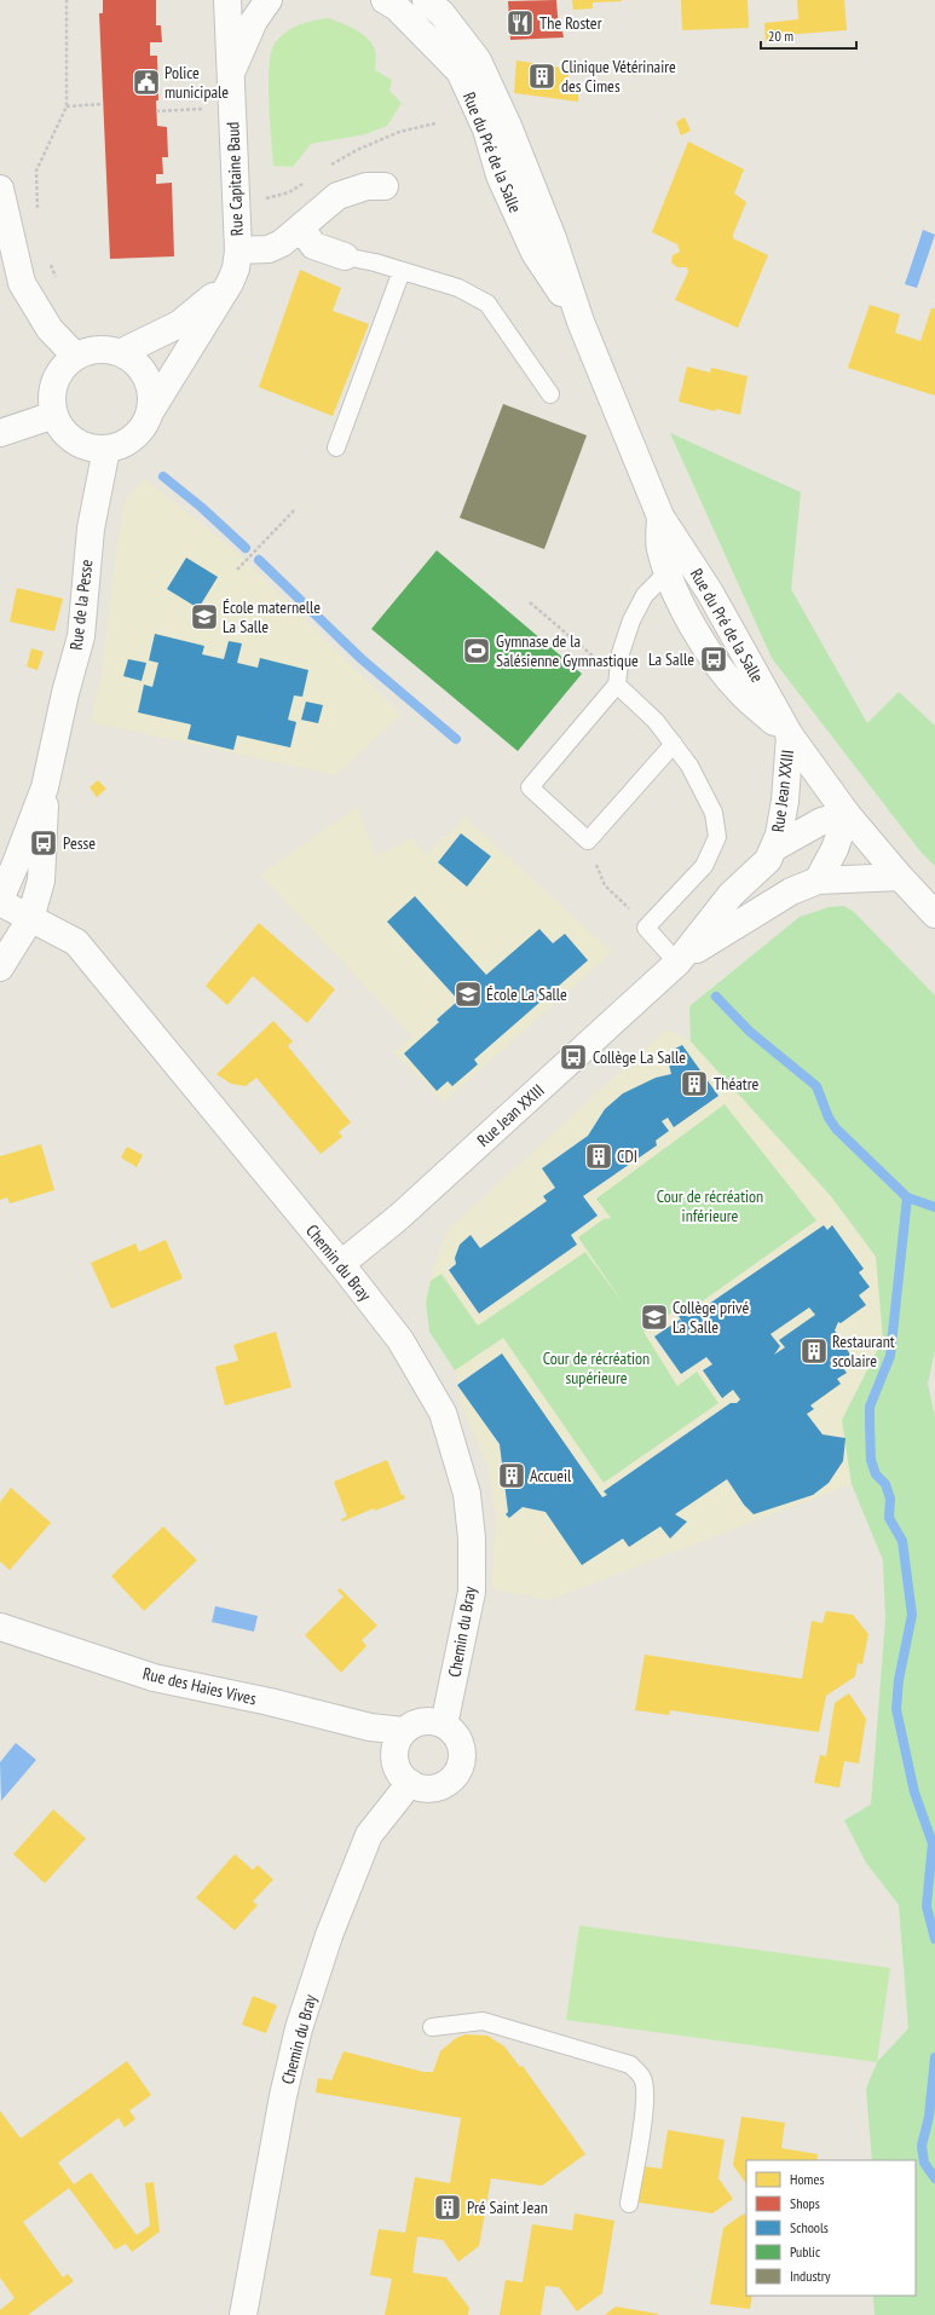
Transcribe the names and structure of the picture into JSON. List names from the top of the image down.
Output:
{
  "streets": {
    "street": [
      "Rue du Pré de la Salle",
      "Rue Capitaine Baud",
      "Rue de la Pesse",
      "Rue Jean XXIII",
      "Chemin du Bray",
      "Rue des Haies Vives"
    ]
  },
  "crossings": [
    ["Rue du Pré de la Salle", "Rue Jean XXIII"],
    ["Rue Capitaine Baud", "Rue de la Pesse"],
    ["Rue de la Pesse", "Chemin du Bray"],
    ["Rue Jean XXIII", "Chemin du Bray"],
    ["Chemin du Bray", "Rue des Haies Vives"]
  ],
  "parks": ["Cour de récréation inférieure", "Cour de récréation supérieure"],
  "places": {
    "restaurant": ["The Roster"],
    "building": [
      "Clinique Vétérinaire des Cimes",
      "Théatre",
      "CDI",
      "Restaurant scolaire",
      "Accueil",
      "Pré Saint Jean"
    ],
    "public building": ["Police municipale"],
    "school or university": ["École maternelle La Salle", "École La Salle", "Collège privé La Salle"],
    "sports": ["Gymnase de la Salésienne Gymnastique"],
    "bus stop": ["La Salle", "Pesse", "Collège La Salle"]
  },
  "legend": [
    "Homes",
    "Shops",
    "Schools",
    "Public",
    "Industry"
  ],
  "scale_bar": "20 m"
}
